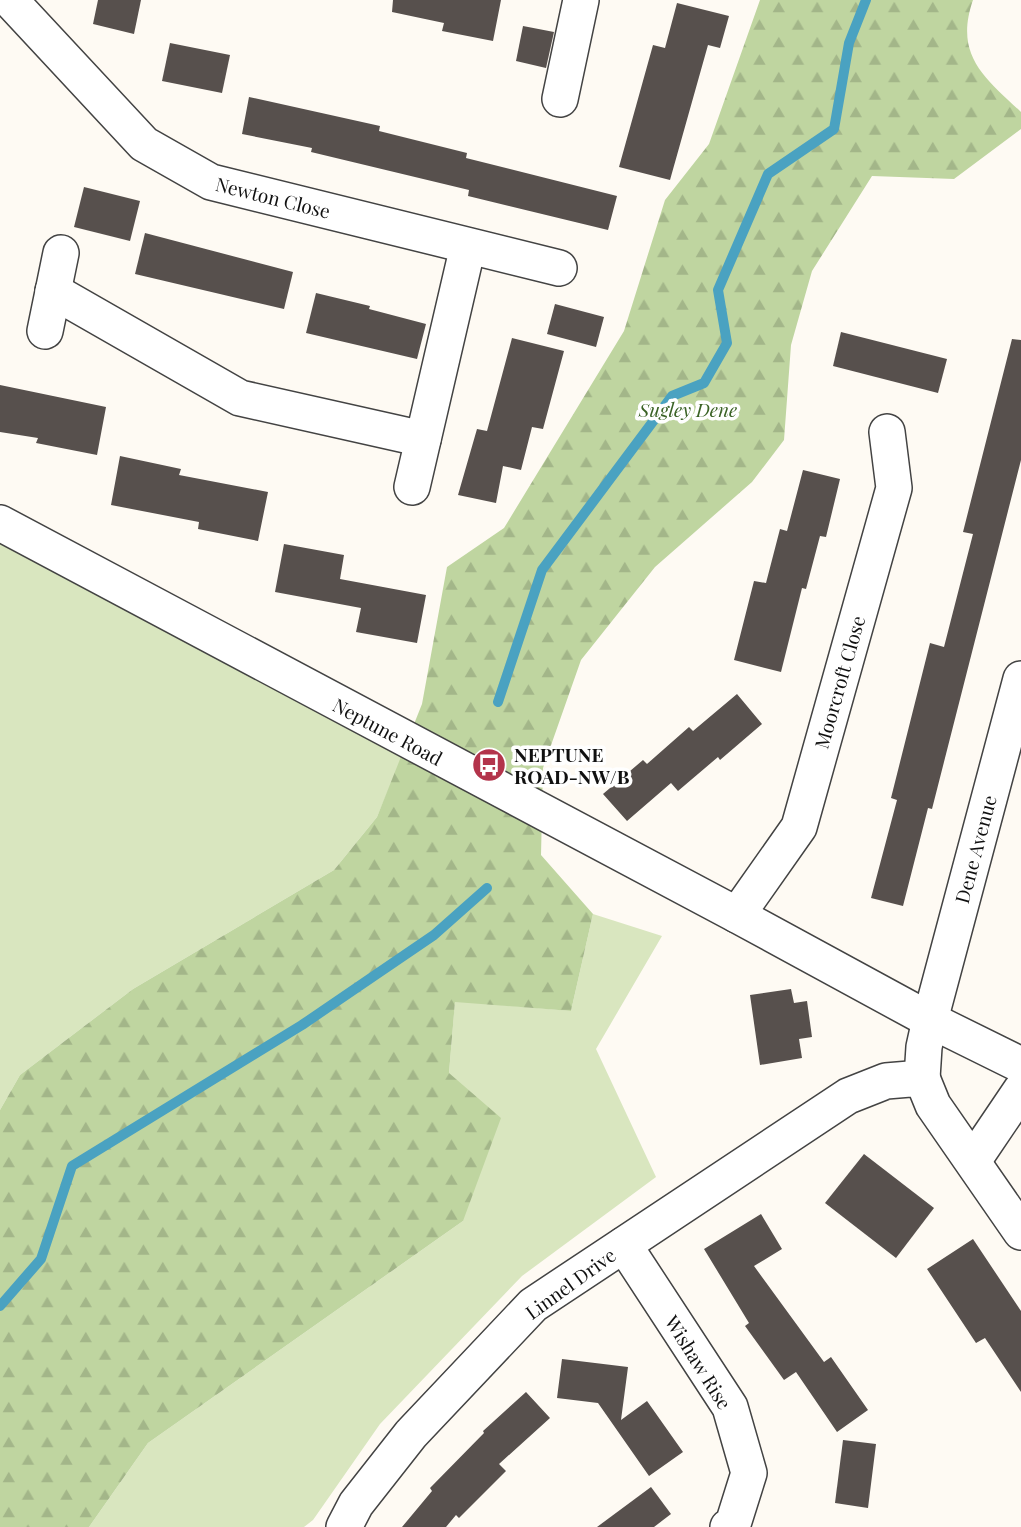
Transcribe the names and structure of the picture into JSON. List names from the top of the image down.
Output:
{
  "streets": {
    "street": [
      "Newton Close",
      "Moorcroft Close",
      "Neptune Road",
      "Dene Avenue",
      "Linnel Drive",
      "Wishaw Rise"
    ]
  },
  "crossings": [
    ["Moorcroft Close", "Neptune Road"],
    ["Neptune Road", "Dene Avenue"],
    ["Dene Avenue", "Linnel Drive"],
    ["Linnel Drive", "Wishaw Rise"]
  ],
  "parks": ["Sugley Dene"],
  "places": {
    "bus stop": ["NEPTUNE ROAD-NW/B"]
  }
}
